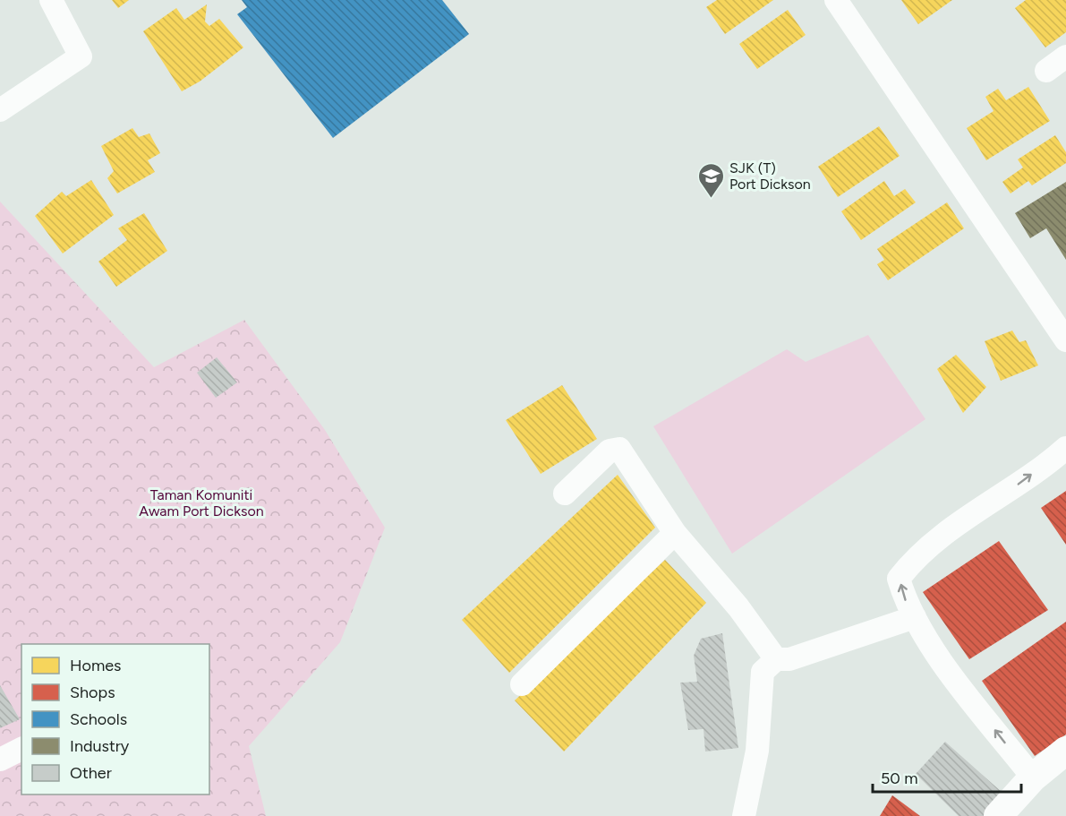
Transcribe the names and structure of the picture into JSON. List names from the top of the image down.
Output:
{
  "parks": ["Taman Komuniti Awam Port Dickson"],
  "places": {
    "school or university": ["SJK (T) Port Dickson"]
  },
  "legend": [
    "Homes",
    "Shops",
    "Schools",
    "Industry",
    "Other"
  ],
  "scale_bar": "50 m"
}
